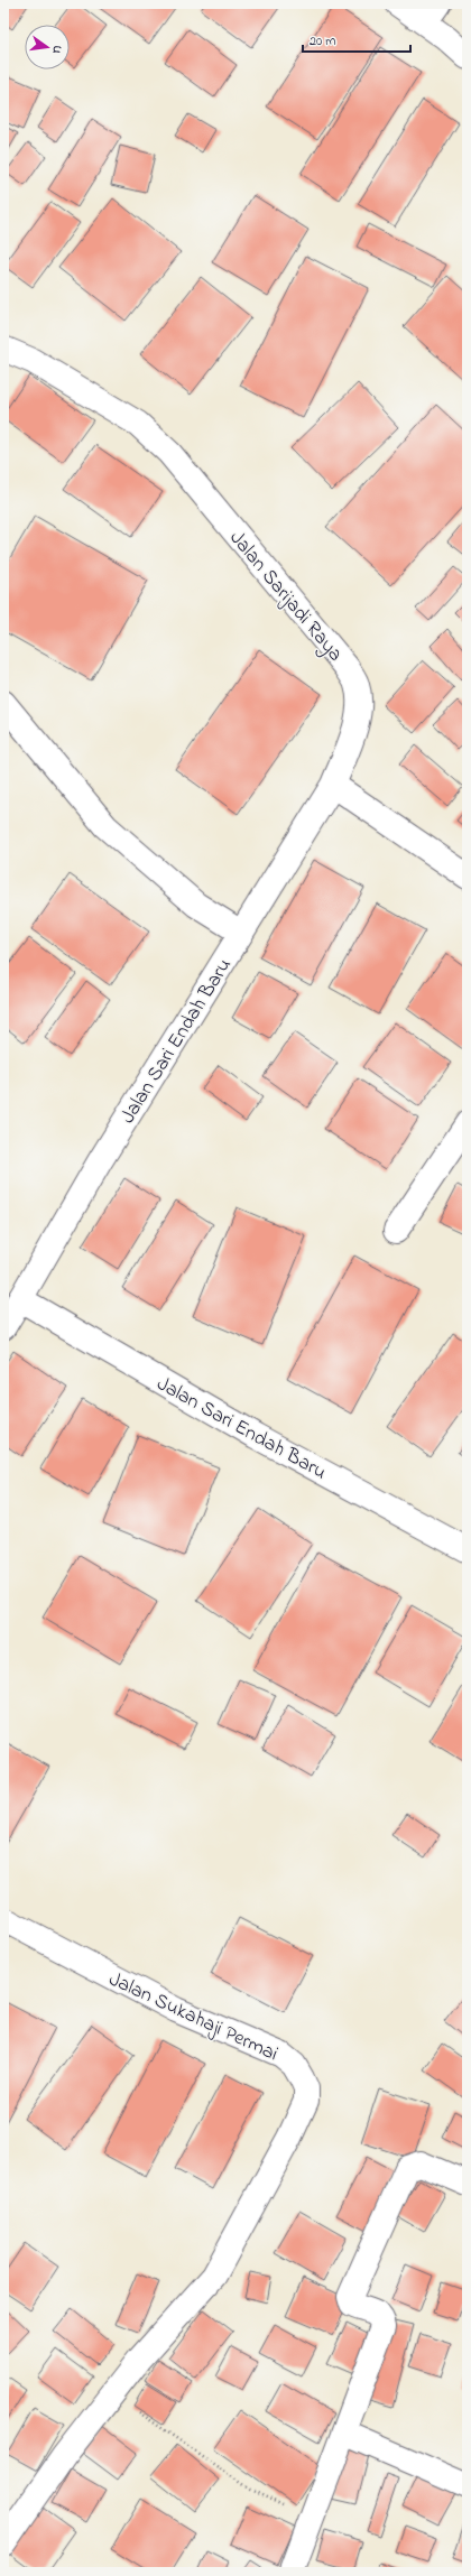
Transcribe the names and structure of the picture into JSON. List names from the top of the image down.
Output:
{
  "streets": {
    "street": ["Jalan Sarijadi Raya", "Jalan Sari Endah Baru", "Jalan Sukahaji Permai"]
  },
  "crossings": [
    ["Jalan Sarijadi Raya", "Jalan Sari Endah Baru"]
  ],
  "scale_bar": "20 m",
  "north": "right"
}
